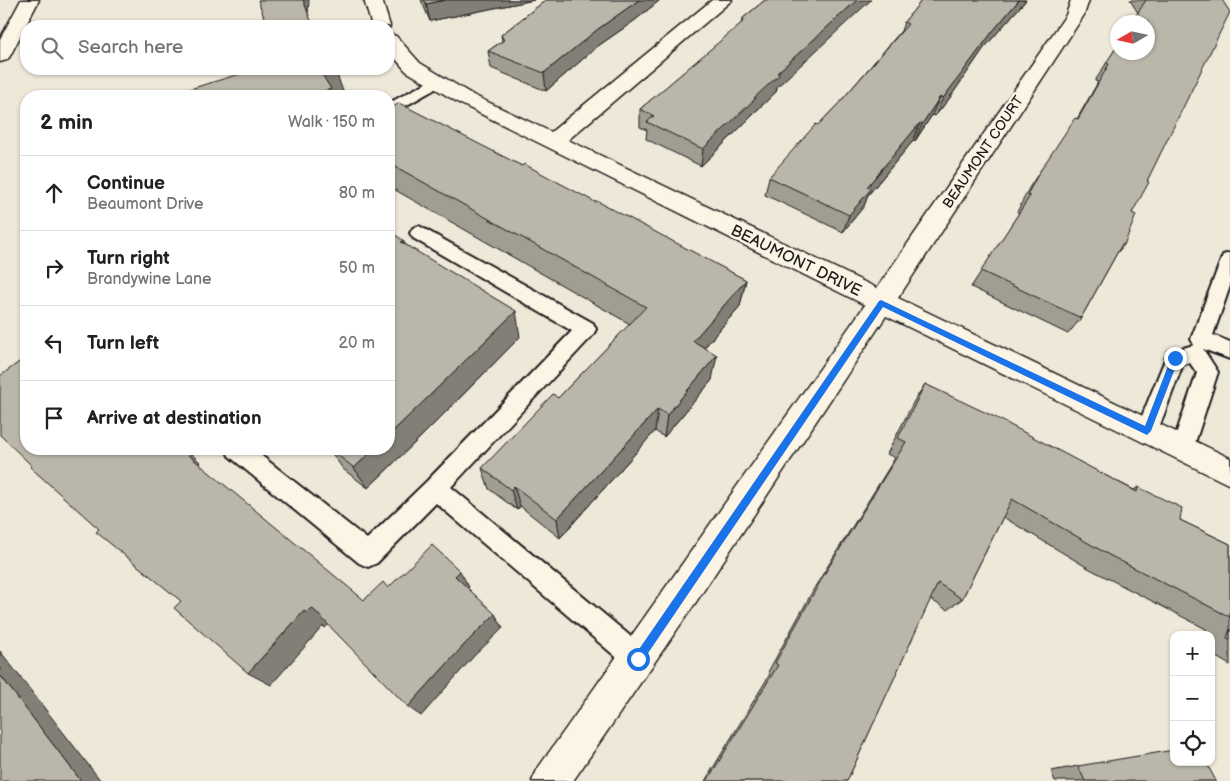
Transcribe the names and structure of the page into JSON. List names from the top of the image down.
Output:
{
  "streets": {
    "street": ["BEAUMONT COURT", "BEAUMONT DRIVE"]
  },
  "crossings": [
    ["BEAUMONT COURT", "BEAUMONT DRIVE"]
  ],
  "north": "left",
  "page": {
    "search": "Search here",
    "heading": ["2 min", "Walk · 150 m"],
    "list": [
      ["Continue", "Beaumont Drive", "80 m"],
      ["Turn right", "Brandywine Lane", "50 m"],
      ["Turn left", "20 m"],
      "Arrive at destination"
    ],
    "map_buttons": ["+", "−"]
  }
}
